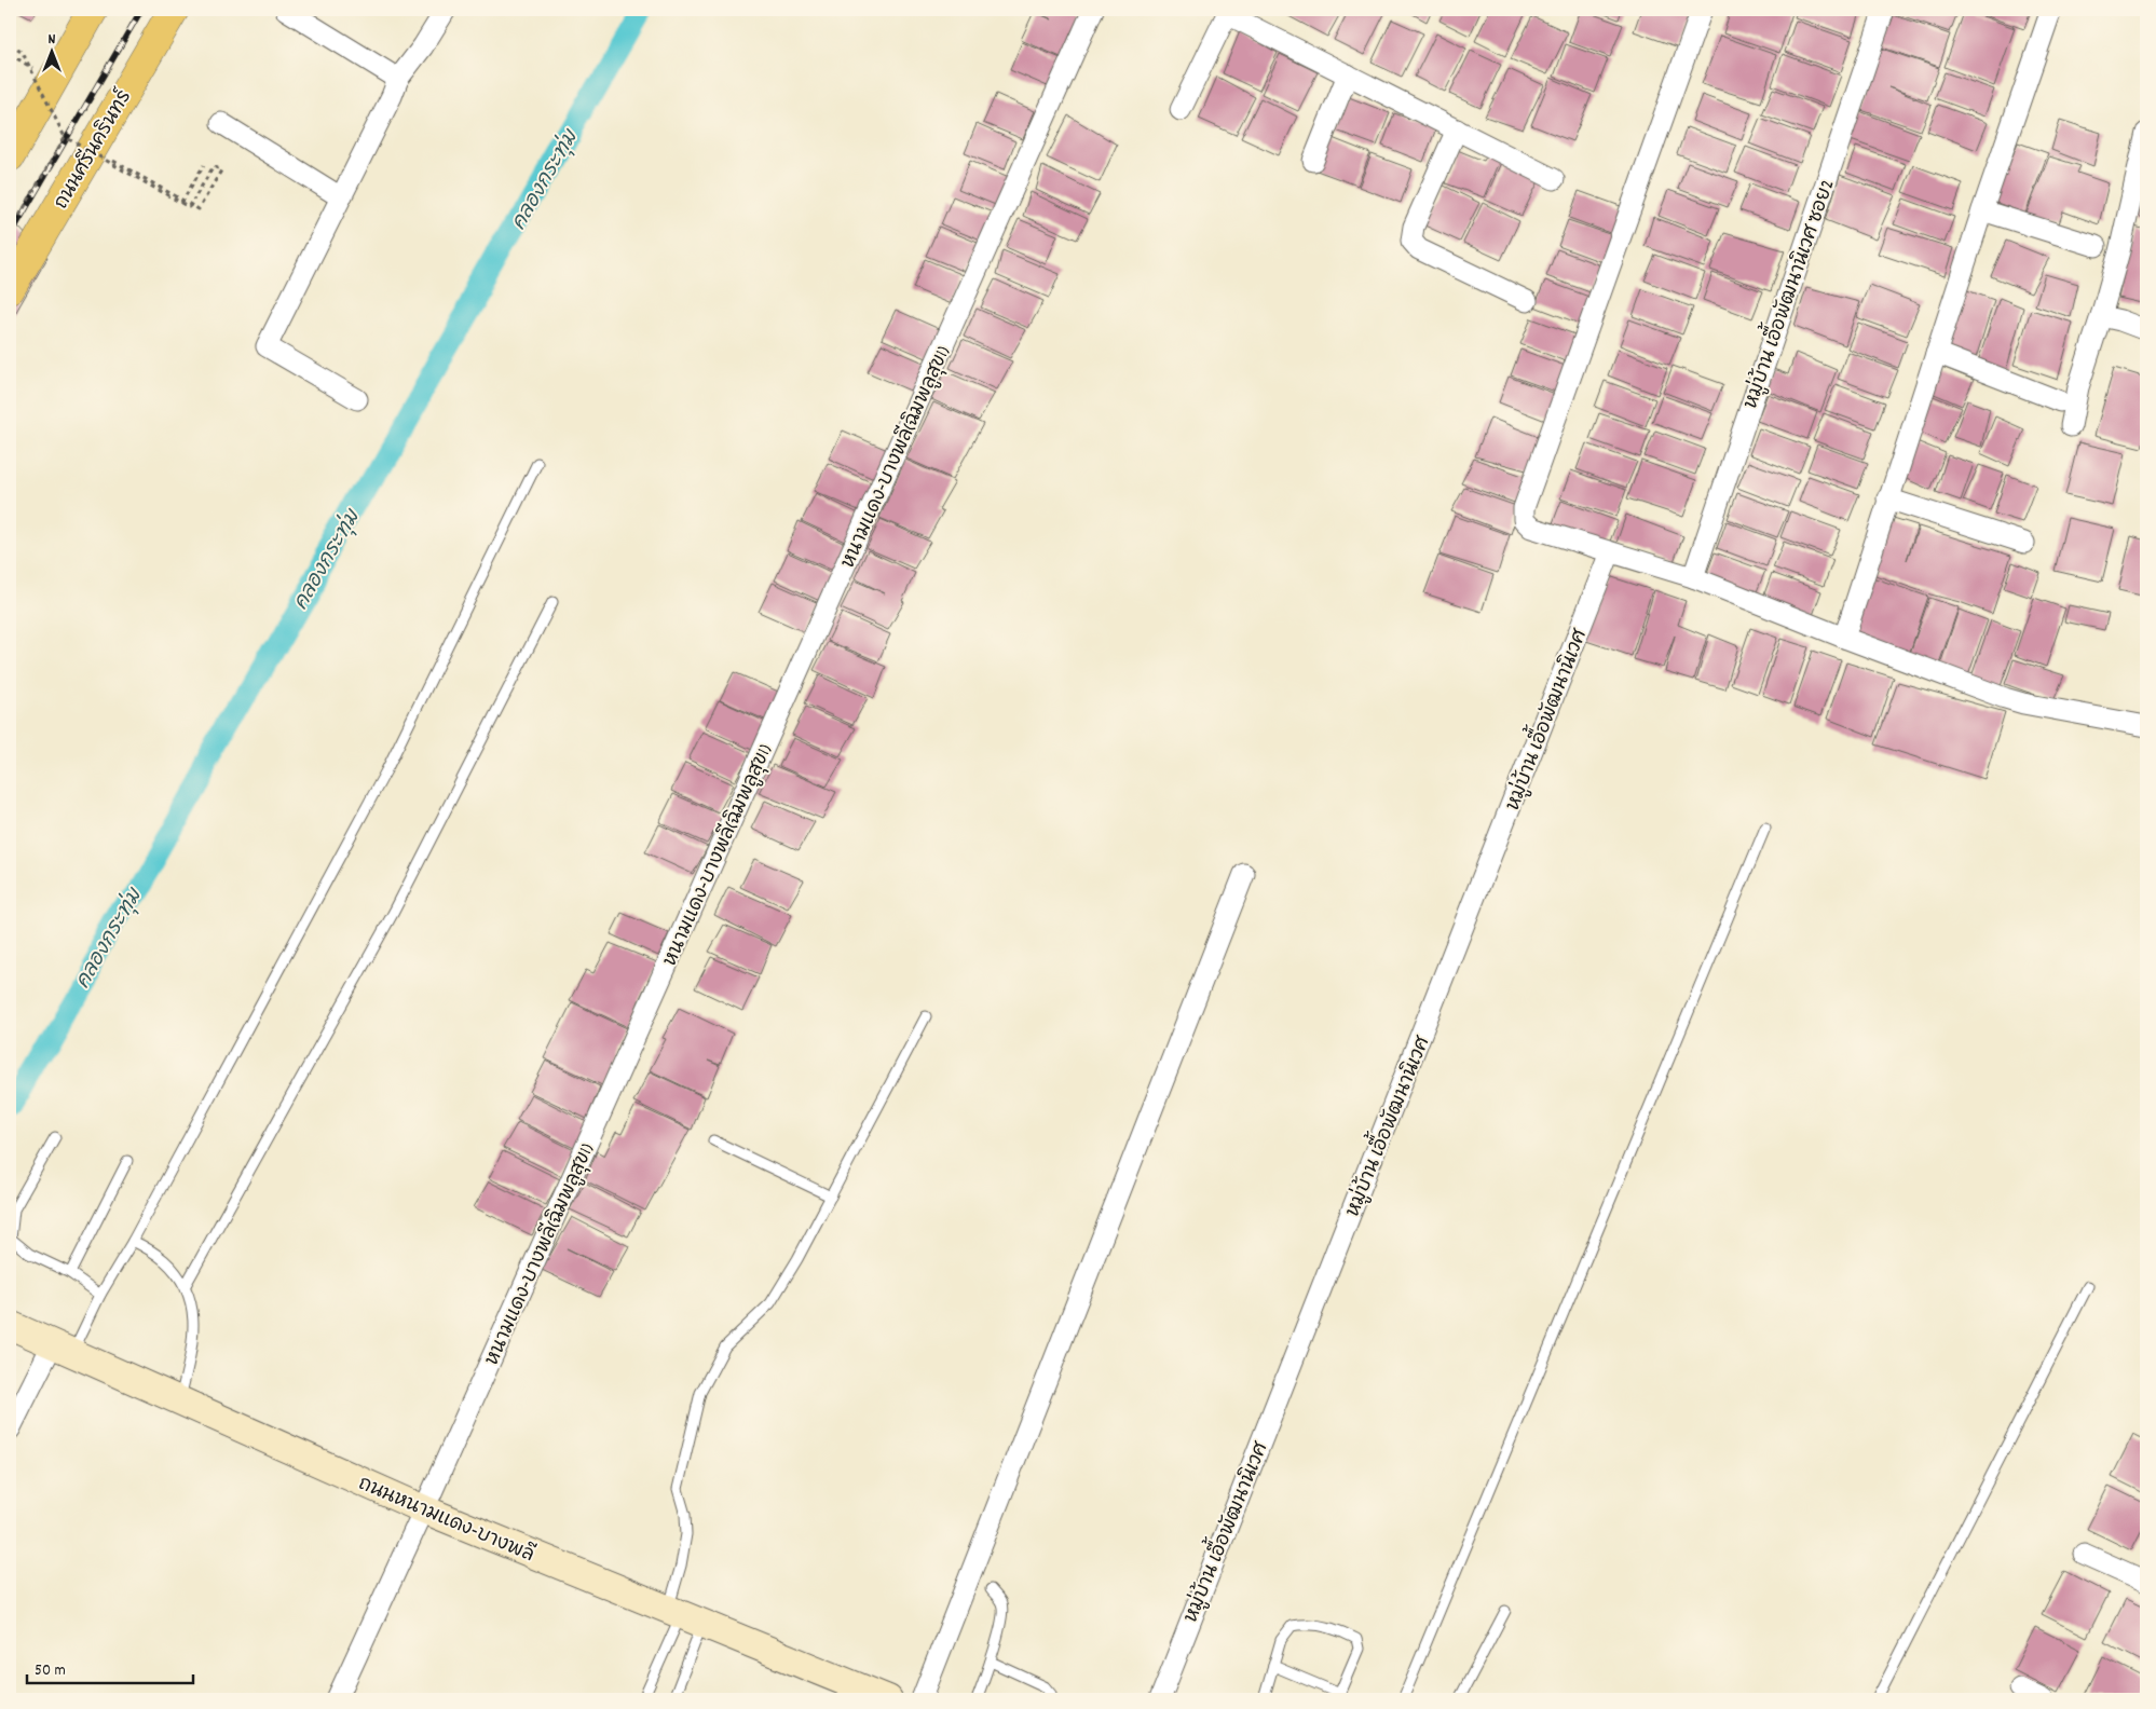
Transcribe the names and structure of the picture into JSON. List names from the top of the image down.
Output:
{
  "streets": {
    "main road": ["ถนนศรีนครินทร์", "ถนนหนามแดง-บางพลี"],
    "street": ["หมู่บ้าน เอื้อพัฒนานิเวศ ซอย2", "หนามแดง-บางพลี(ฉิมพลูสุข1)", "หมู่บ้าน เอื้อพัฒนานิเวศ"]
  },
  "crossings": [
    ["หนามแดง-บางพลี(ฉิมพลูสุข1)", "ถนนหนามแดง-บางพลี"]
  ],
  "water": ["คลองกระทุ่ม"],
  "scale_bar": "50 m",
  "north": "top"
}
